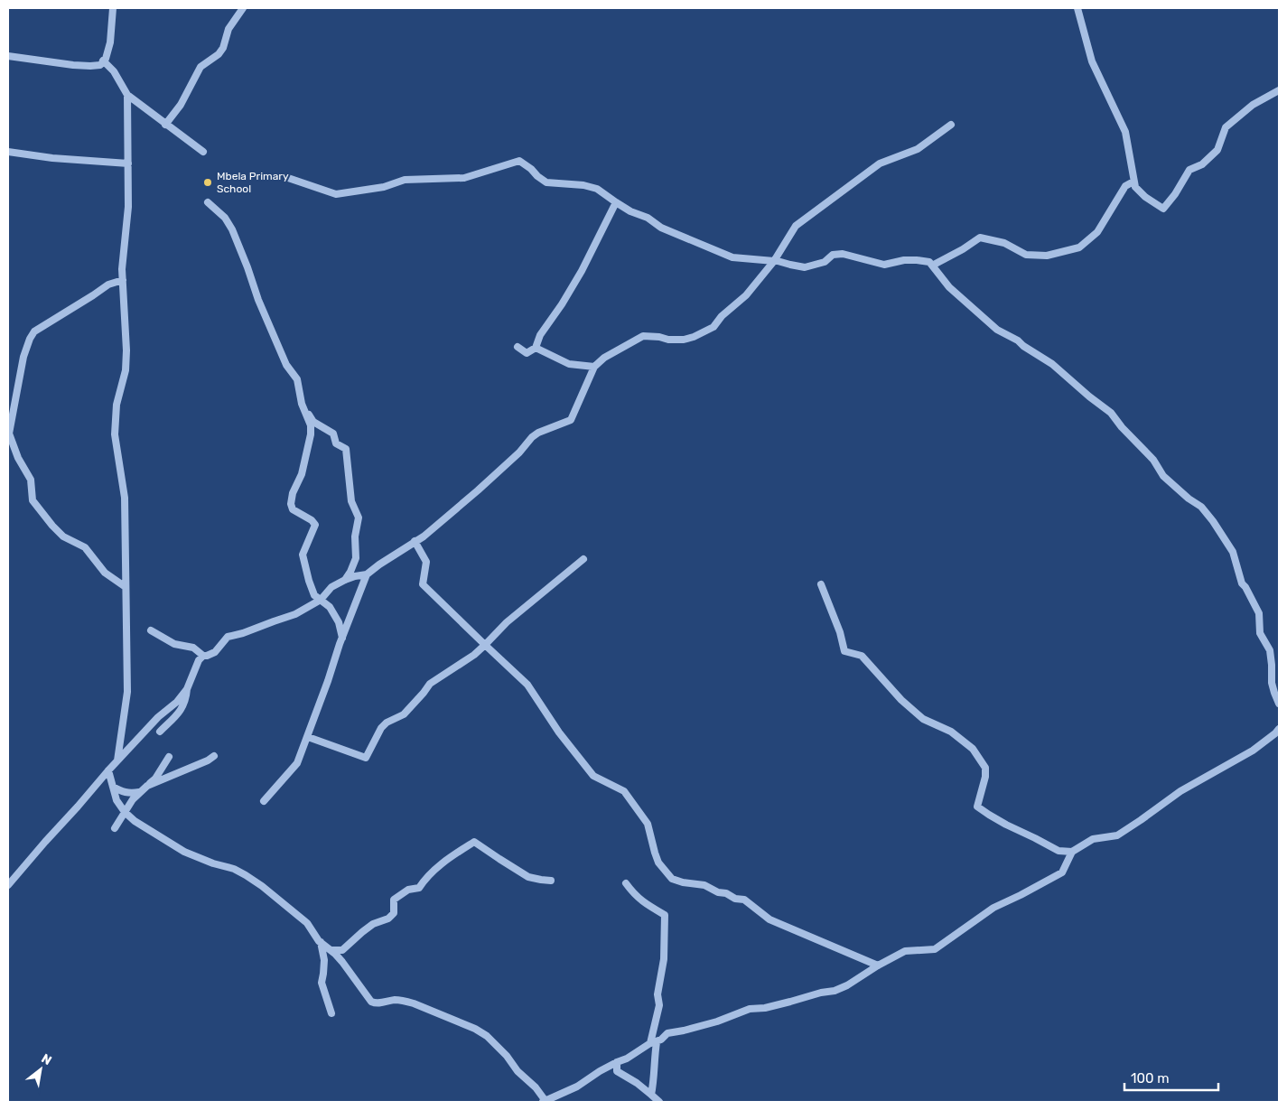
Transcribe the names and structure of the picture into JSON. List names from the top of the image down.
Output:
{
  "places": ["Mbela Primary School"],
  "scale_bar": "100 m",
  "north": "top right"
}
